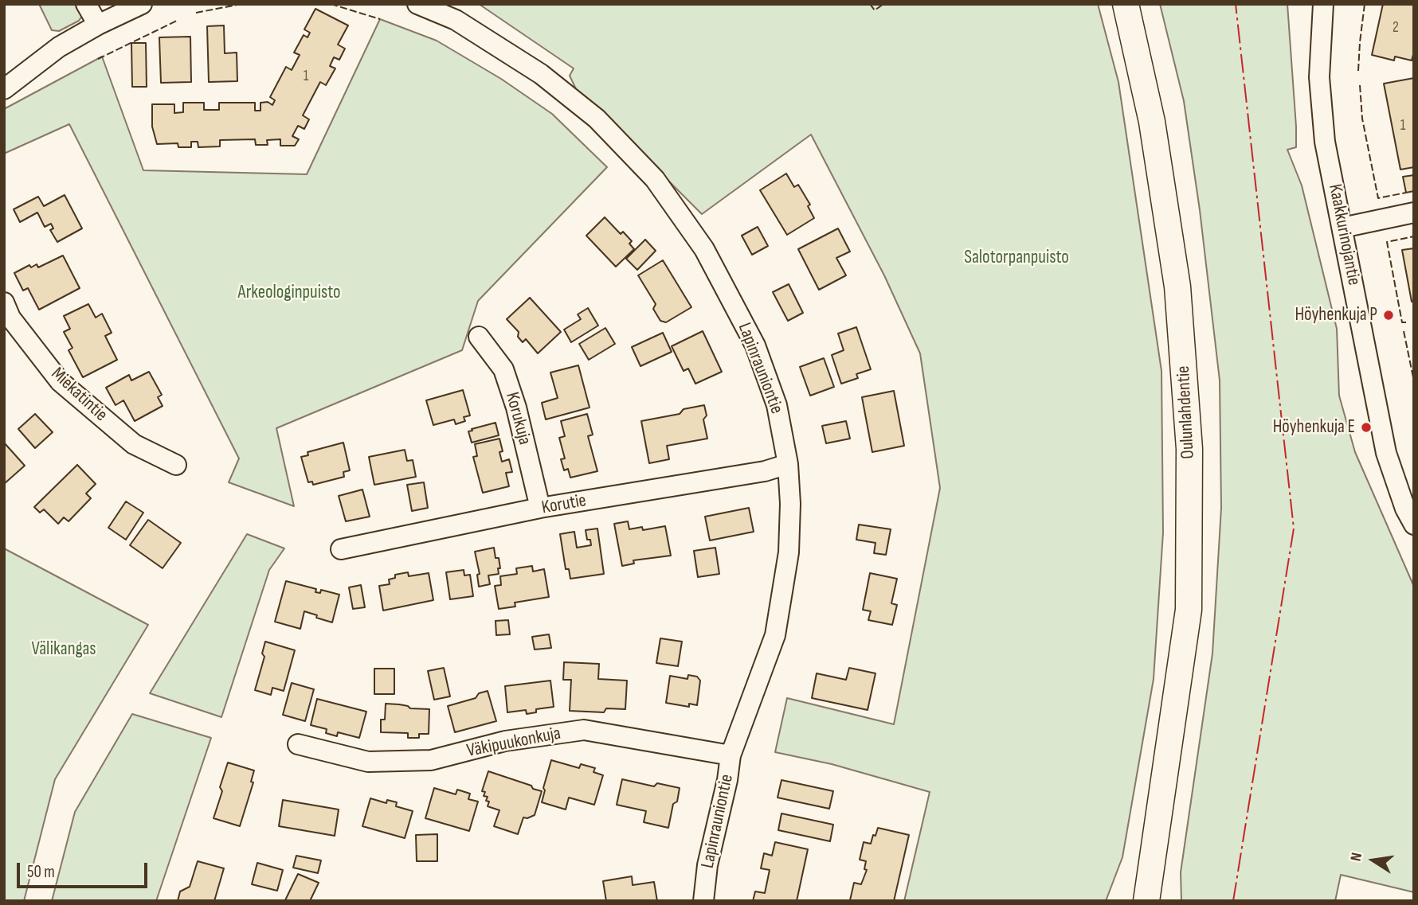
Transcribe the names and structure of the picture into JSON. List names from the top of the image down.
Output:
{
  "streets": {
    "main road": ["Oulunlahdentie"],
    "street": [
      "Kaakkurinojantie",
      "Lapinrauniontie",
      "Miekatintie",
      "Korukuja",
      "Korutie",
      "Väkipuukonkuja"
    ]
  },
  "crossings": [
    ["Lapinrauniontie", "Korutie"],
    ["Lapinrauniontie", "Väkipuukonkuja"],
    ["Korukuja", "Korutie"]
  ],
  "parks": ["Salotorpanpuisto", "Arkeologinpuisto", "Välikangas"],
  "places": ["Höyhenkuja P", "Höyhenkuja E"],
  "house_numbers": ["2", "1", "1"],
  "scale_bar": "50 m",
  "north": "left"
}
